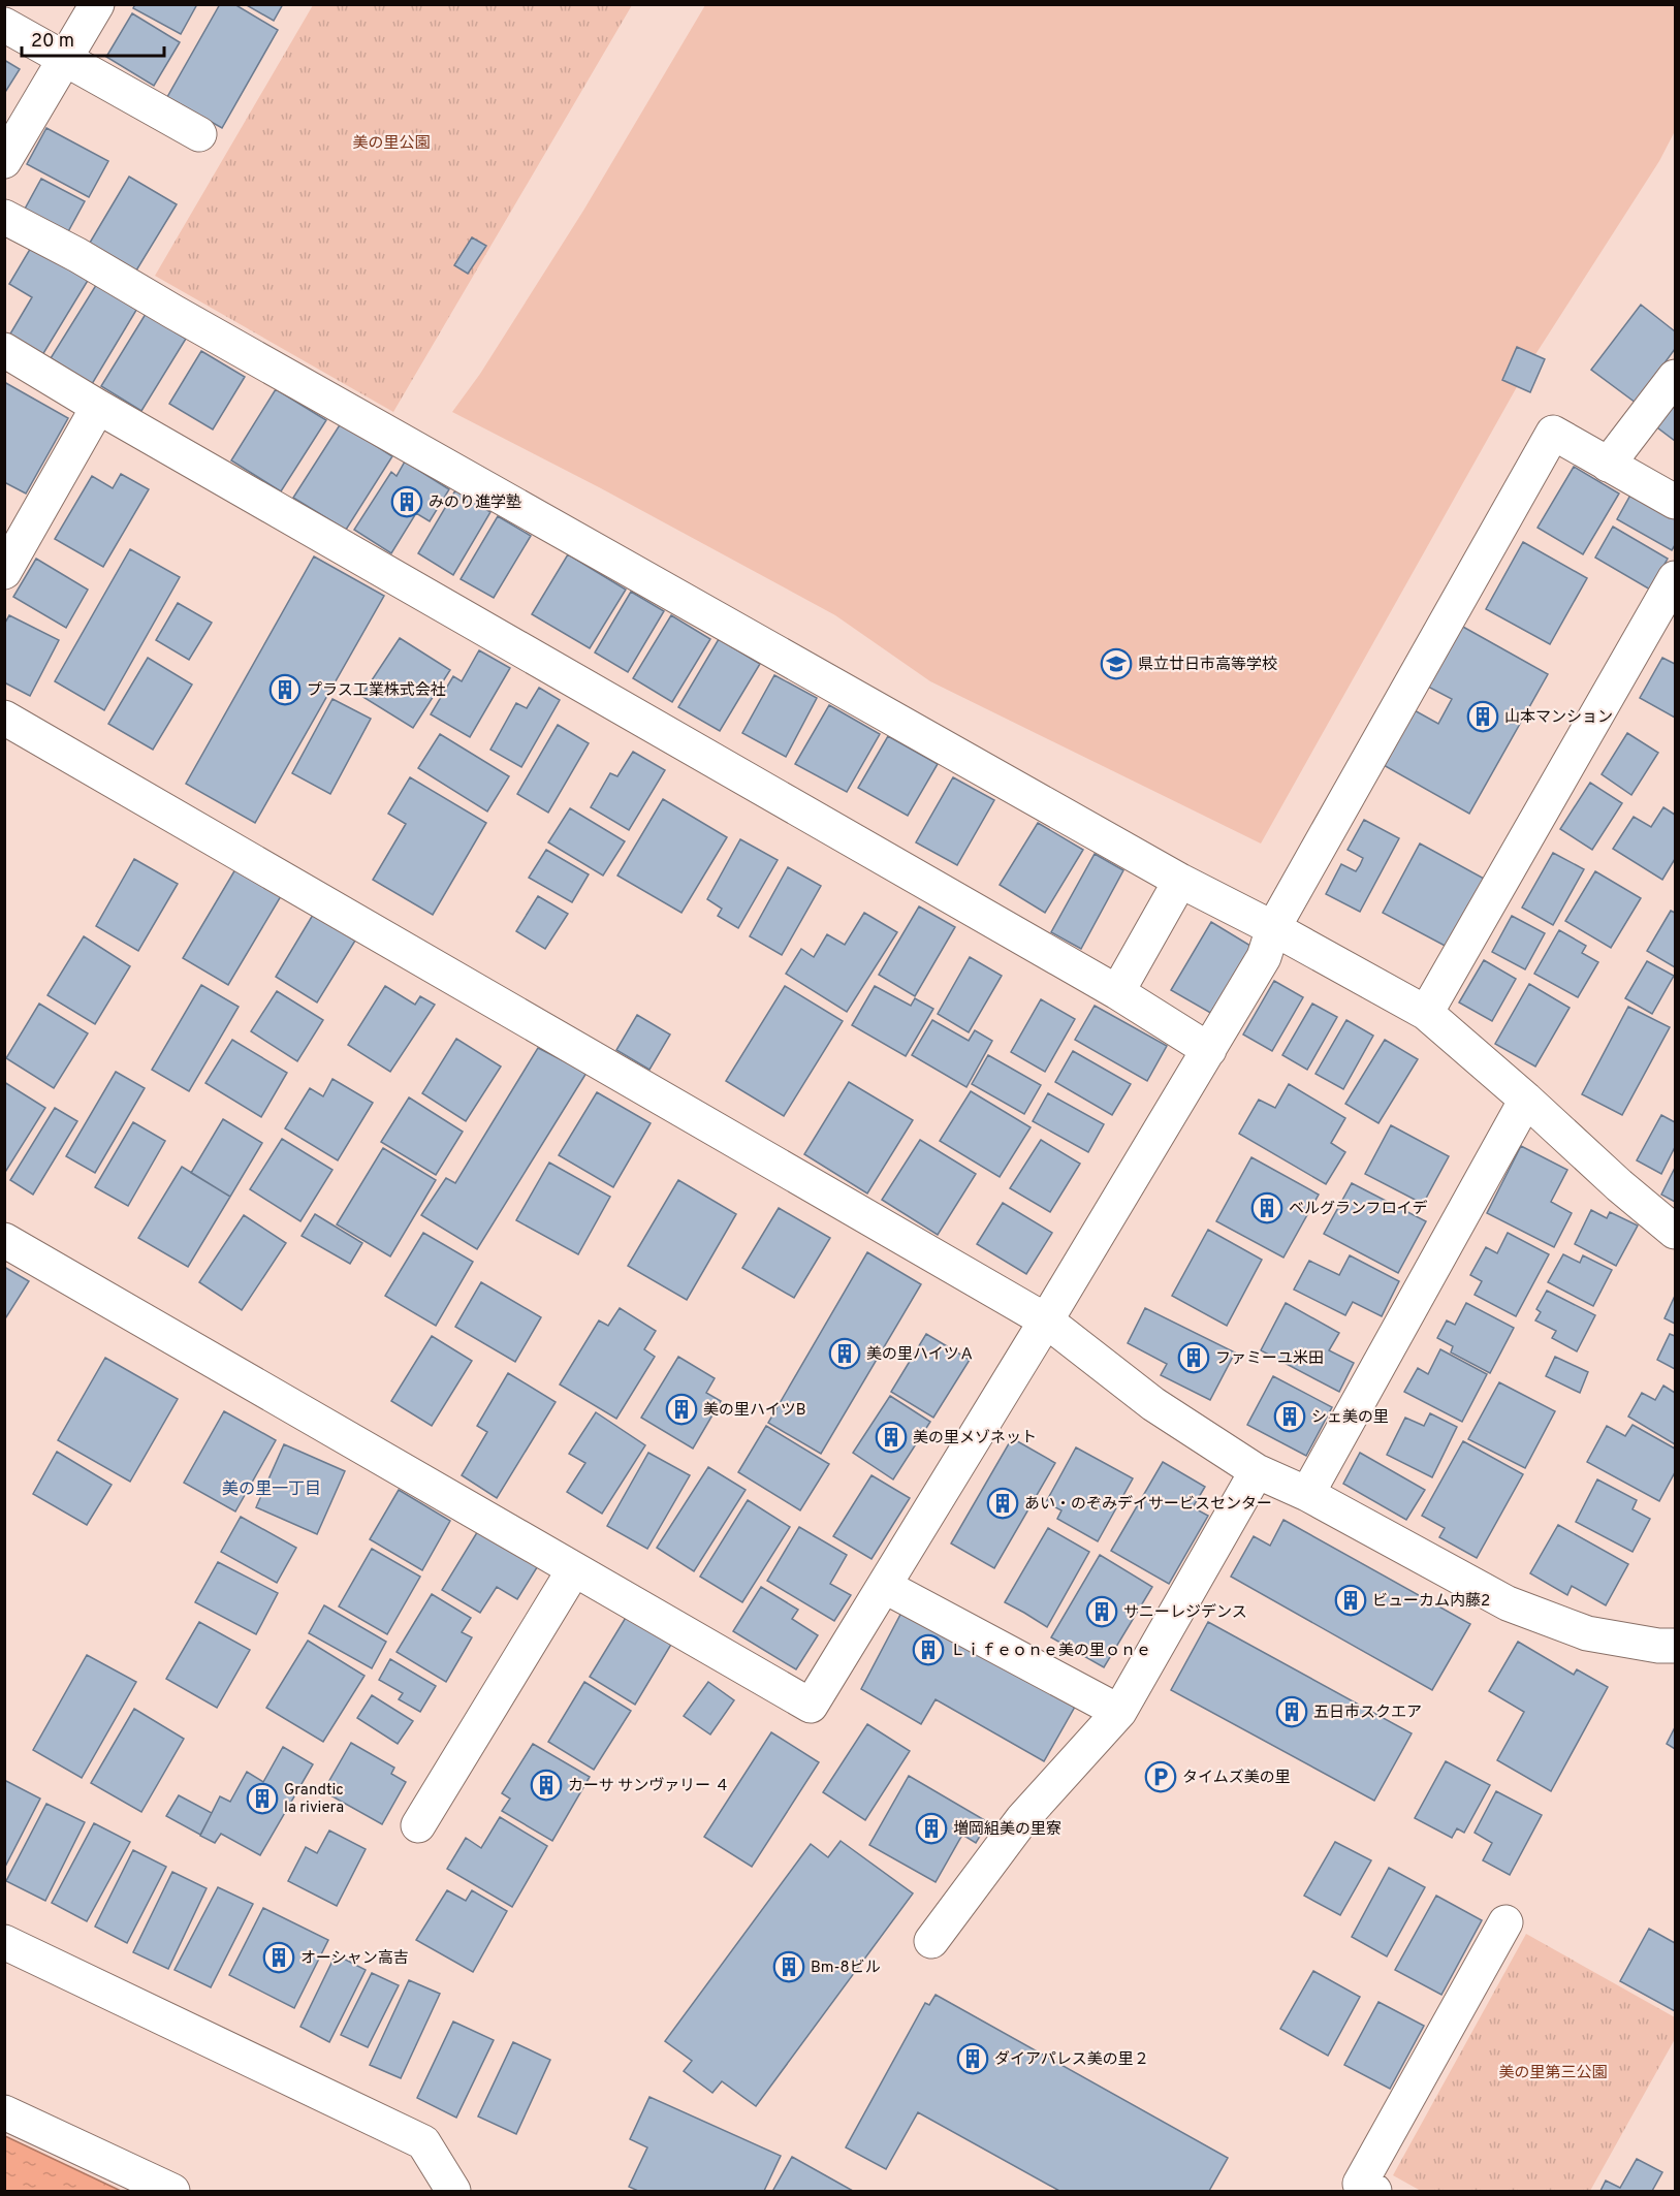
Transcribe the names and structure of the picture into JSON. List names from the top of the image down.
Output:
{
  "districts": ["美の里一丁目"],
  "parks": ["美の里公園", "美の里第三公園"],
  "places": {
    "building": [
      "みのり進学塾",
      "プラス工業株式会社",
      "山本マンション",
      "ベルグランフロイデ",
      "美の里ハイツＡ",
      "ファミーユ米田",
      "美の里ハイツB",
      "シェ美の里",
      "美の里メゾネット",
      "あい・のぞみデイサービスセンター",
      "ビューカム内藤2",
      "サニーレジデンス",
      "Ｌｉｆｅｏｎｅ美の里ｏｎｅ",
      "五日市スクエア",
      "カーサ サンヴァリー ４",
      "Grandtic la riviera",
      "増岡組美の里寮",
      "オーシャン高吉",
      "Bm-8ビル",
      "ダイアパレス美の里２"
    ],
    "school or university": ["県立廿日市高等学校"],
    "parking": ["タイムズ美の里"]
  },
  "scale_bar": "20 m"
}
